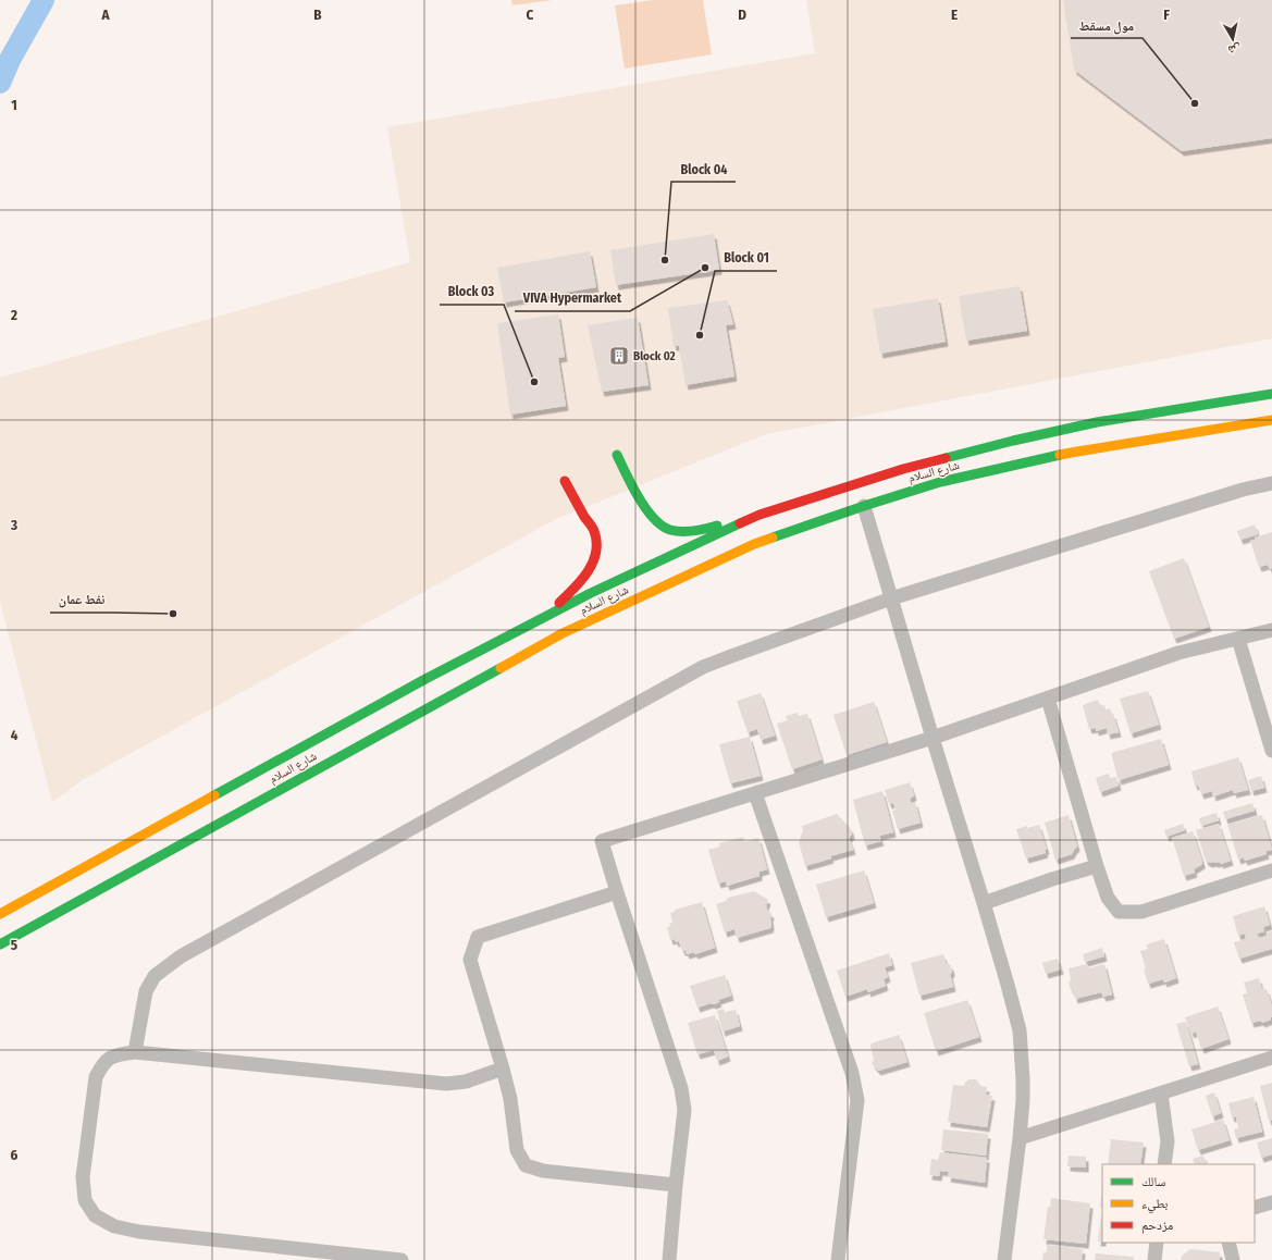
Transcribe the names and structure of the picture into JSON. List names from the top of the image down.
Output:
{
  "streets": {
    "main road": ["شارع السلام"]
  },
  "places": {
    "other": [
      "مول مسقط",
      "Block 04",
      "VIVA Hypermarket",
      "Block 01",
      "Block 03",
      "نفط عمان"
    ],
    "building": ["Block 02"]
  },
  "legend": ["سالك", "بطيء", "مزدحم"],
  "north": "bottom",
  "grid": {
    "columns": [
      "A",
      "B",
      "C",
      "D",
      "E",
      "F"
    ],
    "rows": [
      "1",
      "2",
      "3",
      "4",
      "5",
      "6"
    ]
  }
}
